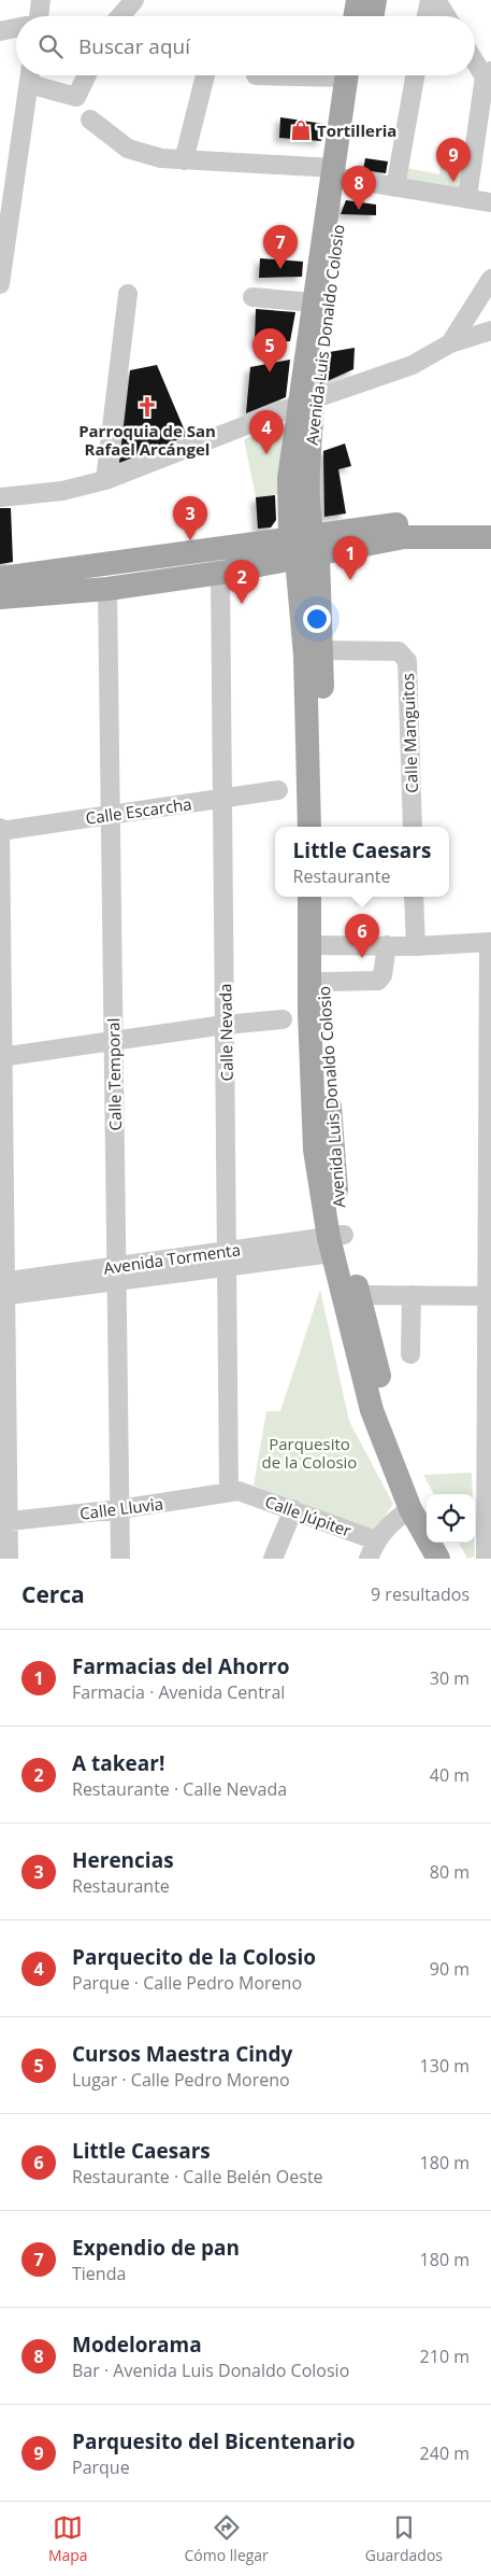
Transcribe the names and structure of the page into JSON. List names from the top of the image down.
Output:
{
  "streets": {
    "main road": ["Avenida Luis Donaldo Colosio"],
    "street": [
      "Calle Manguitos",
      "Calle Escarcha",
      "Calle Nevada",
      "Calle Temporal",
      "Avenida Tormenta",
      "Calle Lluvia",
      "Calle Júpiter"
    ]
  },
  "crossings": [
    ["Avenida Luis Donaldo Colosio", "Calle Manguitos"],
    ["Avenida Luis Donaldo Colosio", "Avenida Tormenta"],
    ["Calle Escarcha", "Calle Nevada"],
    ["Calle Escarcha", "Calle Temporal"],
    ["Calle Nevada", "Avenida Tormenta"],
    ["Calle Nevada", "Calle Lluvia"],
    ["Calle Nevada", "Calle Júpiter"],
    ["Calle Temporal", "Avenida Tormenta"],
    ["Calle Temporal", "Calle Lluvia"],
    ["Calle Lluvia", "Calle Júpiter"]
  ],
  "parks": ["Parquesito de la Colosio"],
  "places": {
    "shop": ["Tortilleria"],
    "church": ["Parroquia de San Rafael Arcángel"]
  },
  "page": {
    "search": "Buscar aquí",
    "pins": [
      "9",
      "8",
      "7",
      "5",
      "4",
      "3",
      "1",
      "2",
      "6"
    ],
    "popup": ["Little Caesars", "Restaurante"],
    "heading": ["Cerca", "9 resultados"],
    "list": [
      {
        "mark": "1",
        "name": "Farmacias del Ahorro",
        "note": "Farmacia · Avenida Central",
        "value": "30 m"
      },
      {
        "mark": "2",
        "name": "A takear!",
        "note": "Restaurante · Calle Nevada",
        "value": "40 m"
      },
      {
        "mark": "3",
        "name": "Herencias",
        "note": "Restaurante",
        "value": "80 m"
      },
      {
        "mark": "4",
        "name": "Parquecito de la Colosio",
        "note": "Parque · Calle Pedro Moreno",
        "value": "90 m"
      },
      {
        "mark": "5",
        "name": "Cursos Maestra Cindy",
        "note": "Lugar · Calle Pedro Moreno",
        "value": "130 m"
      },
      {
        "mark": "6",
        "name": "Little Caesars",
        "note": "Restaurante · Calle Belén Oeste",
        "value": "180 m"
      },
      {
        "mark": "7",
        "name": "Expendio de pan",
        "note": "Tienda",
        "value": "180 m"
      },
      {
        "mark": "8",
        "name": "Modelorama",
        "note": "Bar · Avenida Luis Donaldo Colosio",
        "value": "210 m"
      },
      {
        "mark": "9",
        "name": "Parquesito del Bicentenario",
        "note": "Parque",
        "value": "240 m"
      }
    ],
    "nav": ["Mapa", "Cómo llegar", "Guardados"]
  }
}
